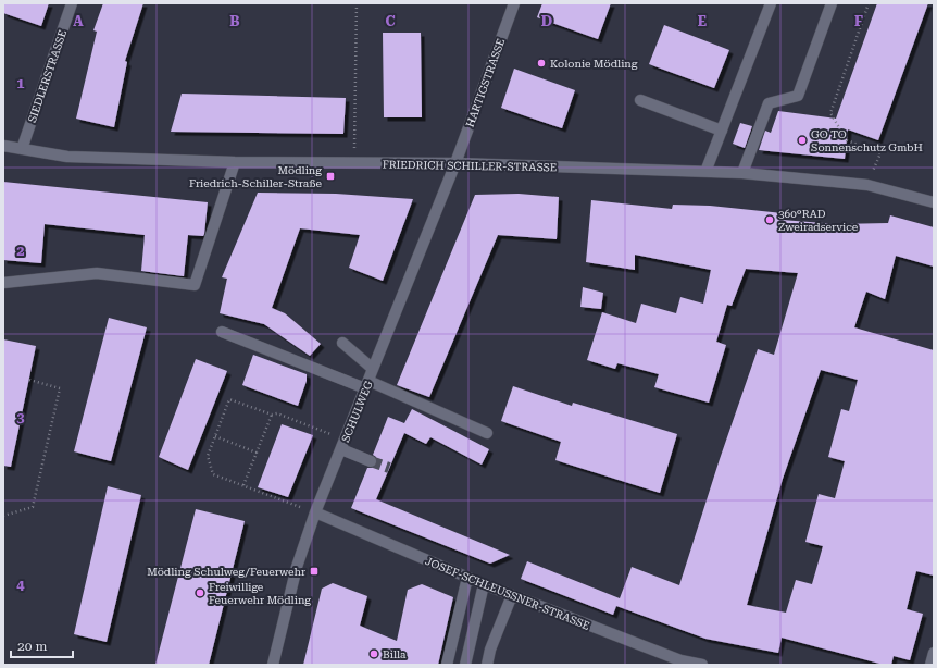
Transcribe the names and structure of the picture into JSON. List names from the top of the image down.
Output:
{
  "streets": {
    "street": [
      "SIEDLERSTRASSE",
      "HARTIGSTRASSE",
      "FRIEDRICH SCHILLER-STRASSE",
      "SCHULWEG",
      "JOSEF-SCHLEUSSNER-STRASSE"
    ]
  },
  "crossings": [
    ["SIEDLERSTRASSE", "FRIEDRICH SCHILLER-STRASSE"],
    ["HARTIGSTRASSE", "FRIEDRICH SCHILLER-STRASSE"],
    ["HARTIGSTRASSE", "SCHULWEG"],
    ["FRIEDRICH SCHILLER-STRASSE", "SCHULWEG"],
    ["SCHULWEG", "JOSEF-SCHLEUSSNER-STRASSE"]
  ],
  "places": {
    "other": [
      "Kolonie Mödling",
      "GO TO Sonnenschutz GmbH",
      "360°RAD Zweiradservice",
      "Freiwillige Feuerwehr Mödling",
      "Billa"
    ],
    "transit": ["Mödling Friedrich-Schiller-Straße", "Mödling Schulweg/Feuerwehr"]
  },
  "scale_bar": "20 m",
  "grid": {
    "columns": [
      "A",
      "B",
      "C",
      "D",
      "E",
      "F"
    ],
    "rows": [
      "1",
      "2",
      "3",
      "4"
    ]
  }
}
